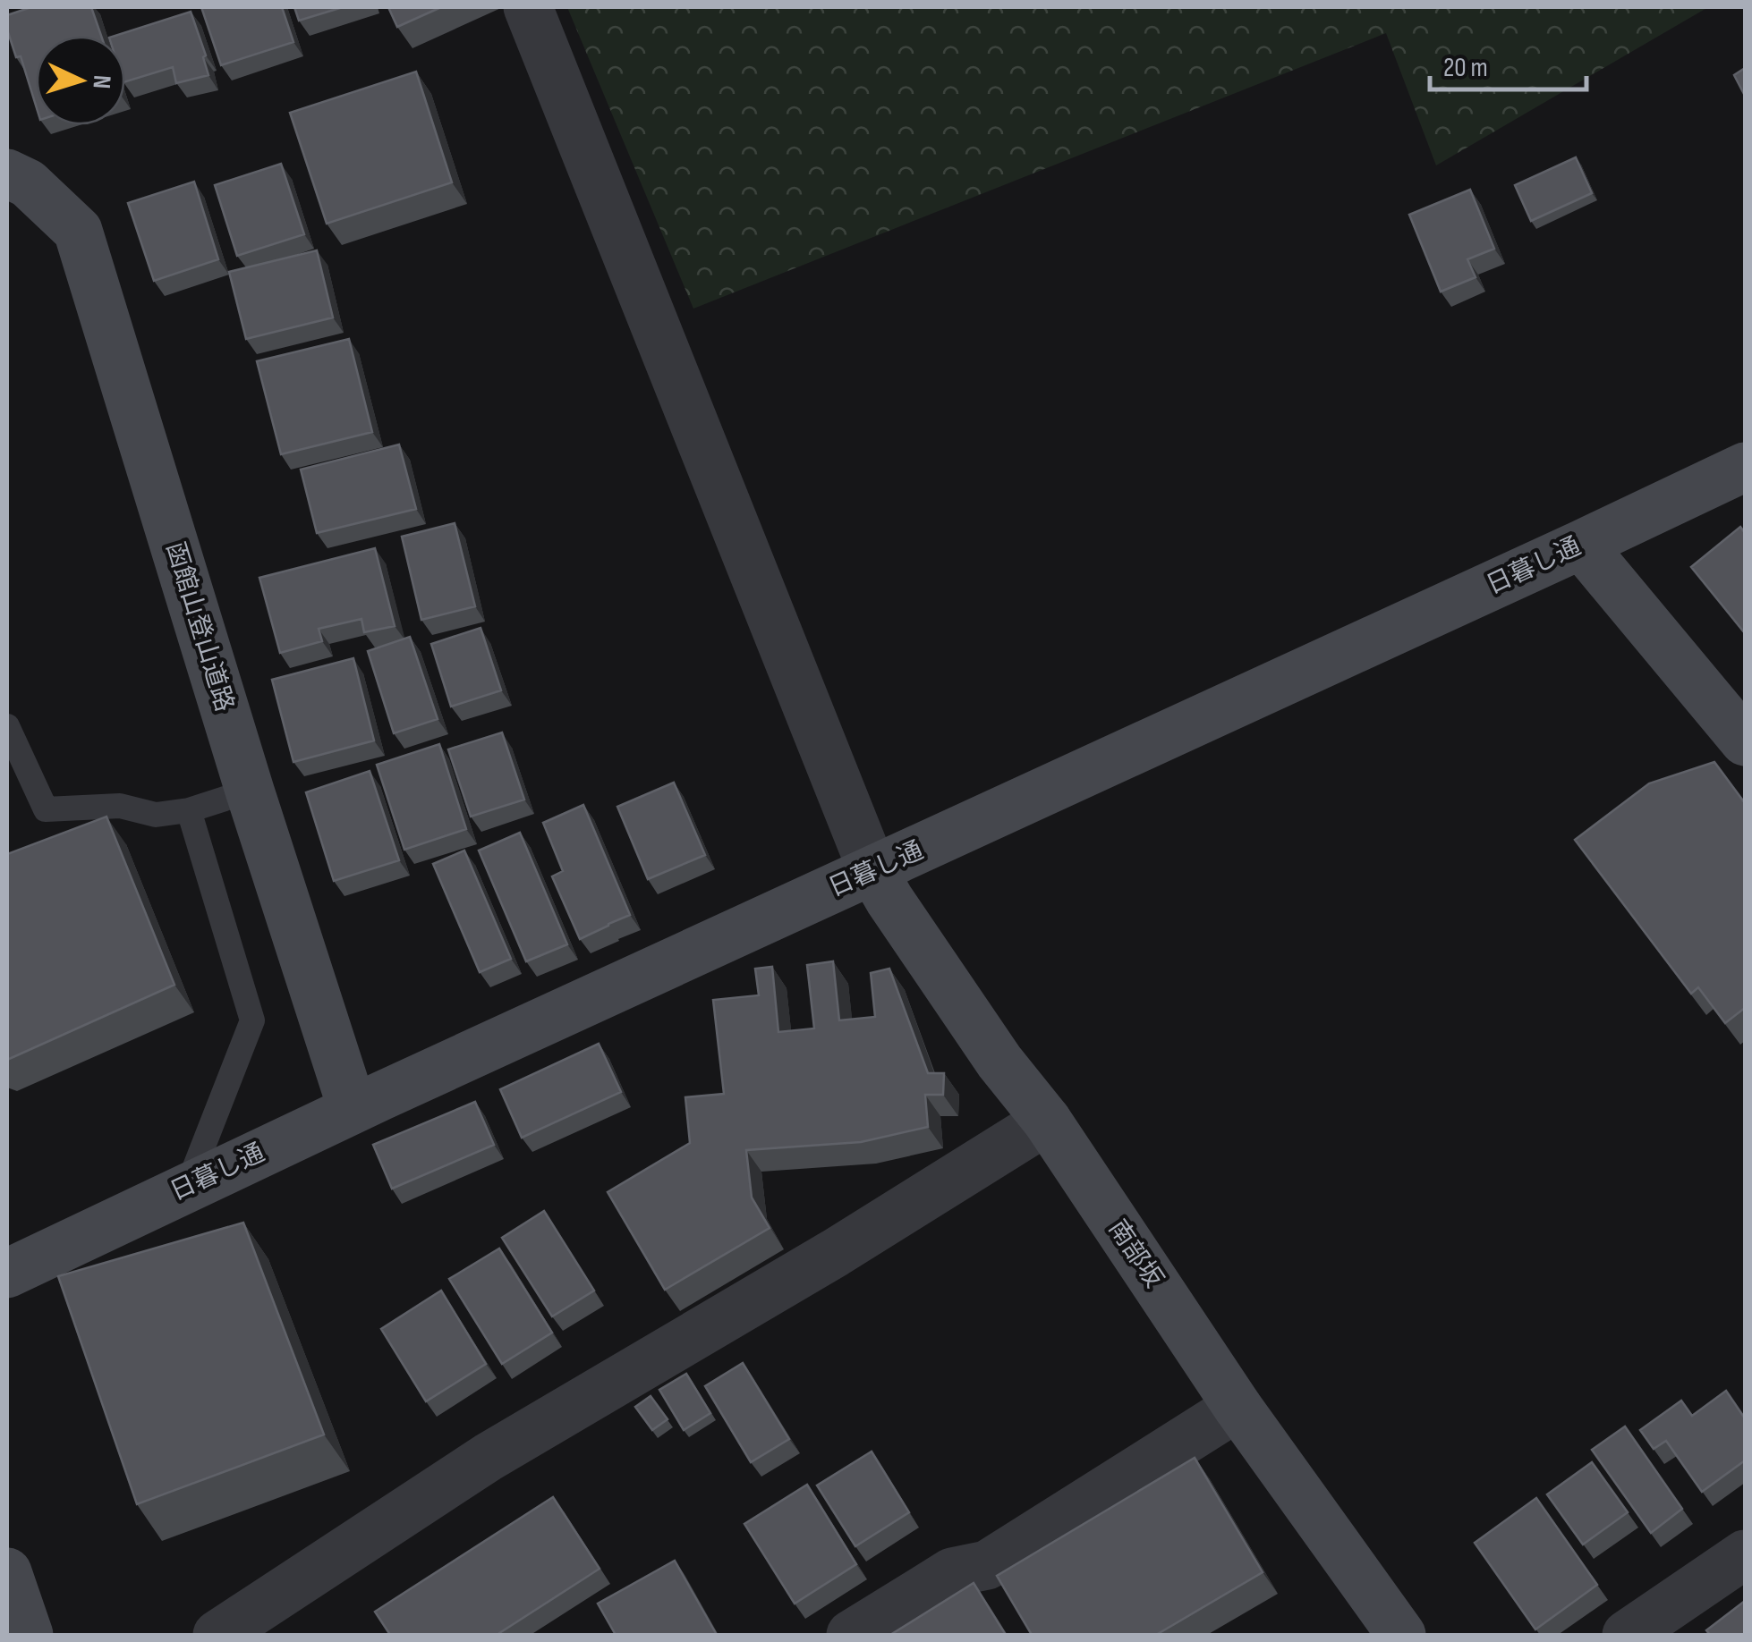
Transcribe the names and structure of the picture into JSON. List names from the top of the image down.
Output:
{
  "streets": {
    "street": ["日暮し通", "函館山登山道路", "南部坂"]
  },
  "crossings": [
    ["日暮し通", "函館山登山道路"],
    ["日暮し通", "南部坂"]
  ],
  "scale_bar": "20 m",
  "north": "right"
}
